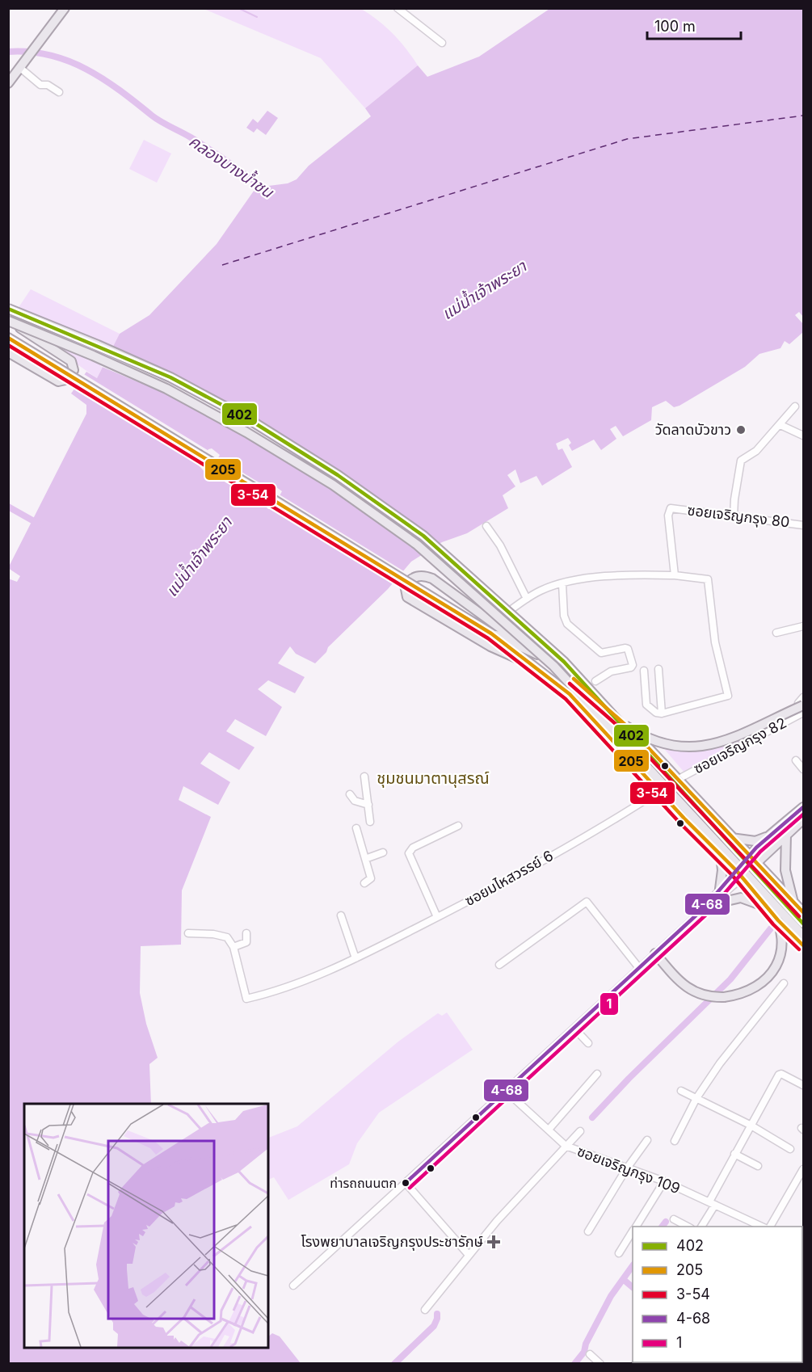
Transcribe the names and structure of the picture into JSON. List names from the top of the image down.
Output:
{
  "streets": {
    "street": [
      "ซอยเจริญกรุง 80",
      "ซอยเจริญกรุง 82",
      "ซอยมไหสวรรย์ 6",
      "ซอยเจริญกรุง 109"
    ]
  },
  "districts": ["ชุมชนมาตานุสรณ์"],
  "water": ["คลองบางน้ำชน", "แม่น้ำเจ้าพระยา"],
  "places": {
    "other": ["วัดลาดบัวขาว", "ท่ารถถนนตก"],
    "health": ["โรงพยาบาลเจริญกรุงประชารักษ์"]
  },
  "lines": [
    "transit line 402",
    "transit line 205",
    "transit line 3-54",
    "transit line 4-68",
    "transit line 1"
  ],
  "legend": [
    "402",
    "205",
    "3-54",
    "4-68",
    "1"
  ],
  "scale_bar": "100 m"
}
